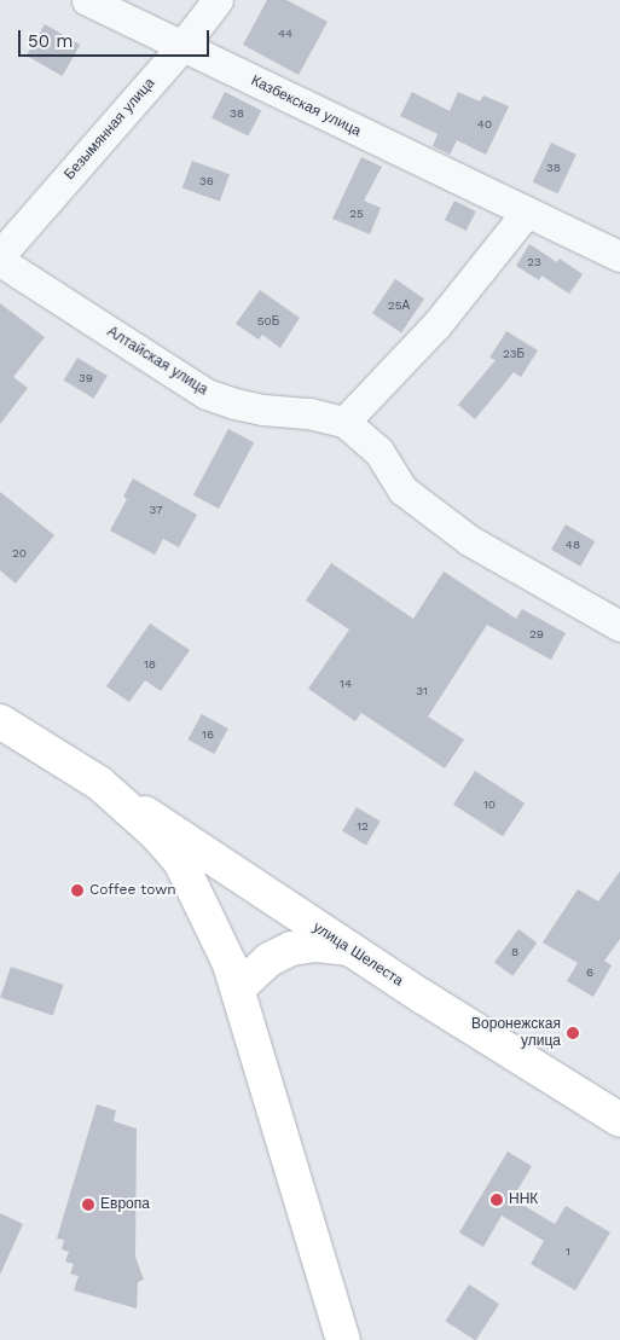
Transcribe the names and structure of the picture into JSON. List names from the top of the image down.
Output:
{
  "streets": {
    "main road": ["улица Шелеста"],
    "street": ["Казбекская улица", "Безымянная улица", "Алтайская улица"]
  },
  "crossings": [
    ["Казбекская улица", "Безымянная улица"]
  ],
  "places": [
    "Coffee town",
    "Воронежская улица",
    "ННК",
    "Европа"
  ],
  "house_numbers": [
    "44",
    "38",
    "40",
    "38",
    "36",
    "25",
    "23",
    "25А",
    "50Б",
    "23Б",
    "39",
    "37",
    "48",
    "20",
    "29",
    "18",
    "14",
    "31",
    "16",
    "10",
    "12",
    "8",
    "6",
    "1"
  ],
  "scale_bar": "50 m"
}
